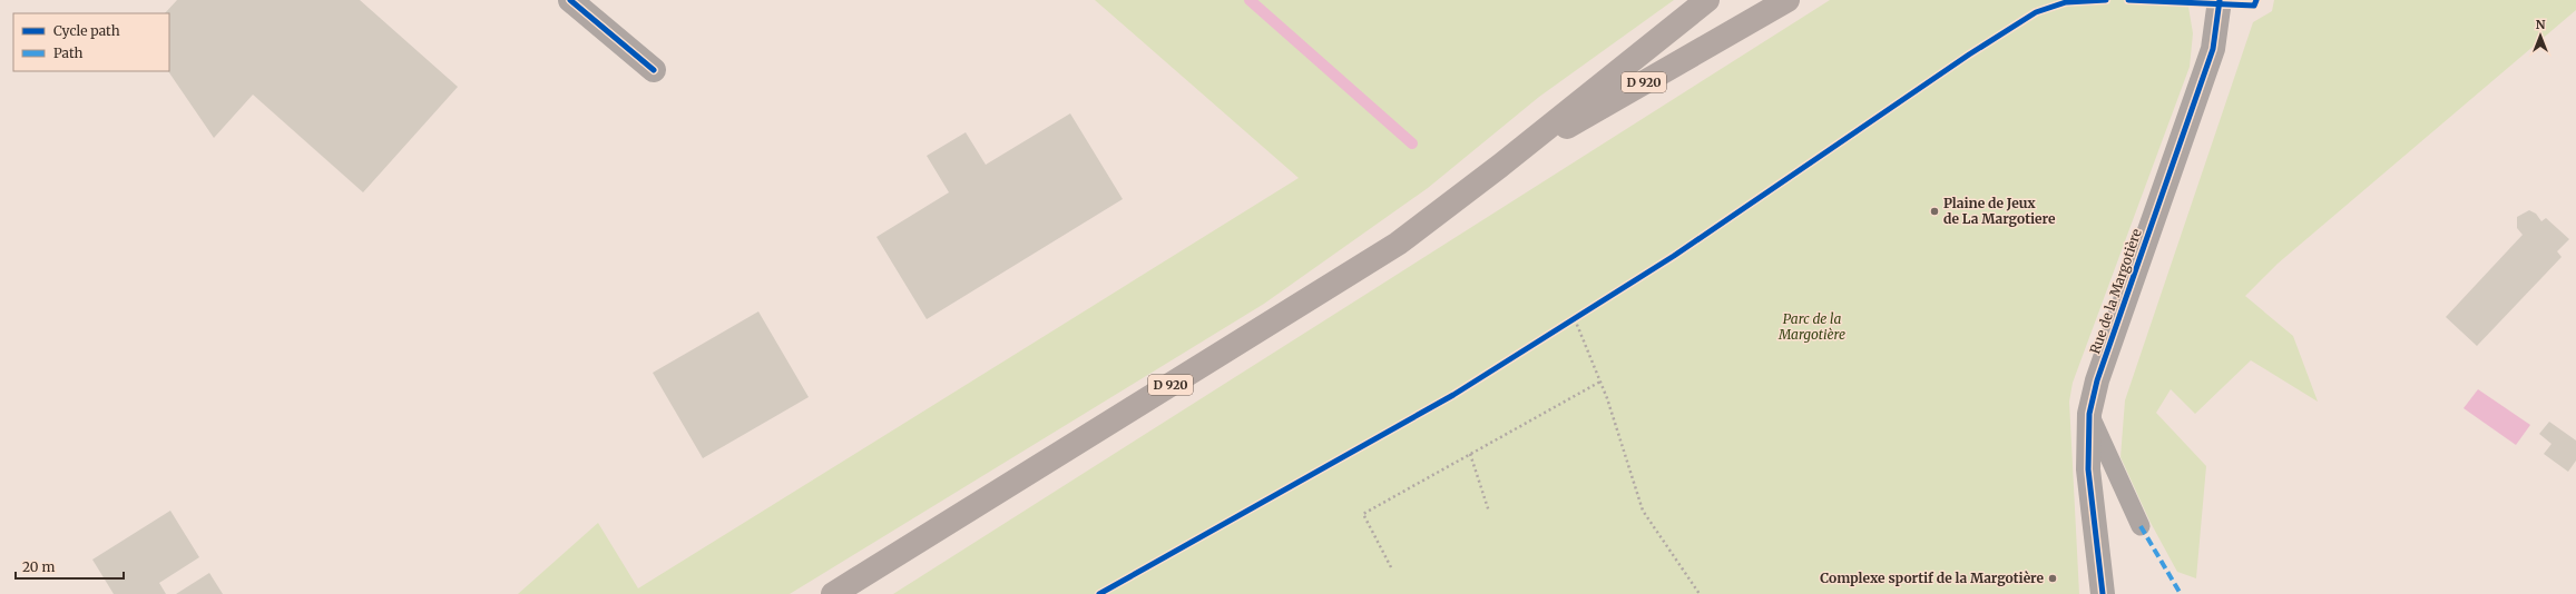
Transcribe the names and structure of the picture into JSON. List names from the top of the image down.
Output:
{
  "streets": {
    "main road": ["D 920"],
    "street": ["Rue de la Margotière"]
  },
  "parks": ["Parc de la Margotière"],
  "places": ["Plaine de Jeux de La Margotiere", "Complexe sportif de la Margotière"],
  "legend": ["Cycle path", "Path"],
  "scale_bar": "20 m",
  "north": "top"
}
